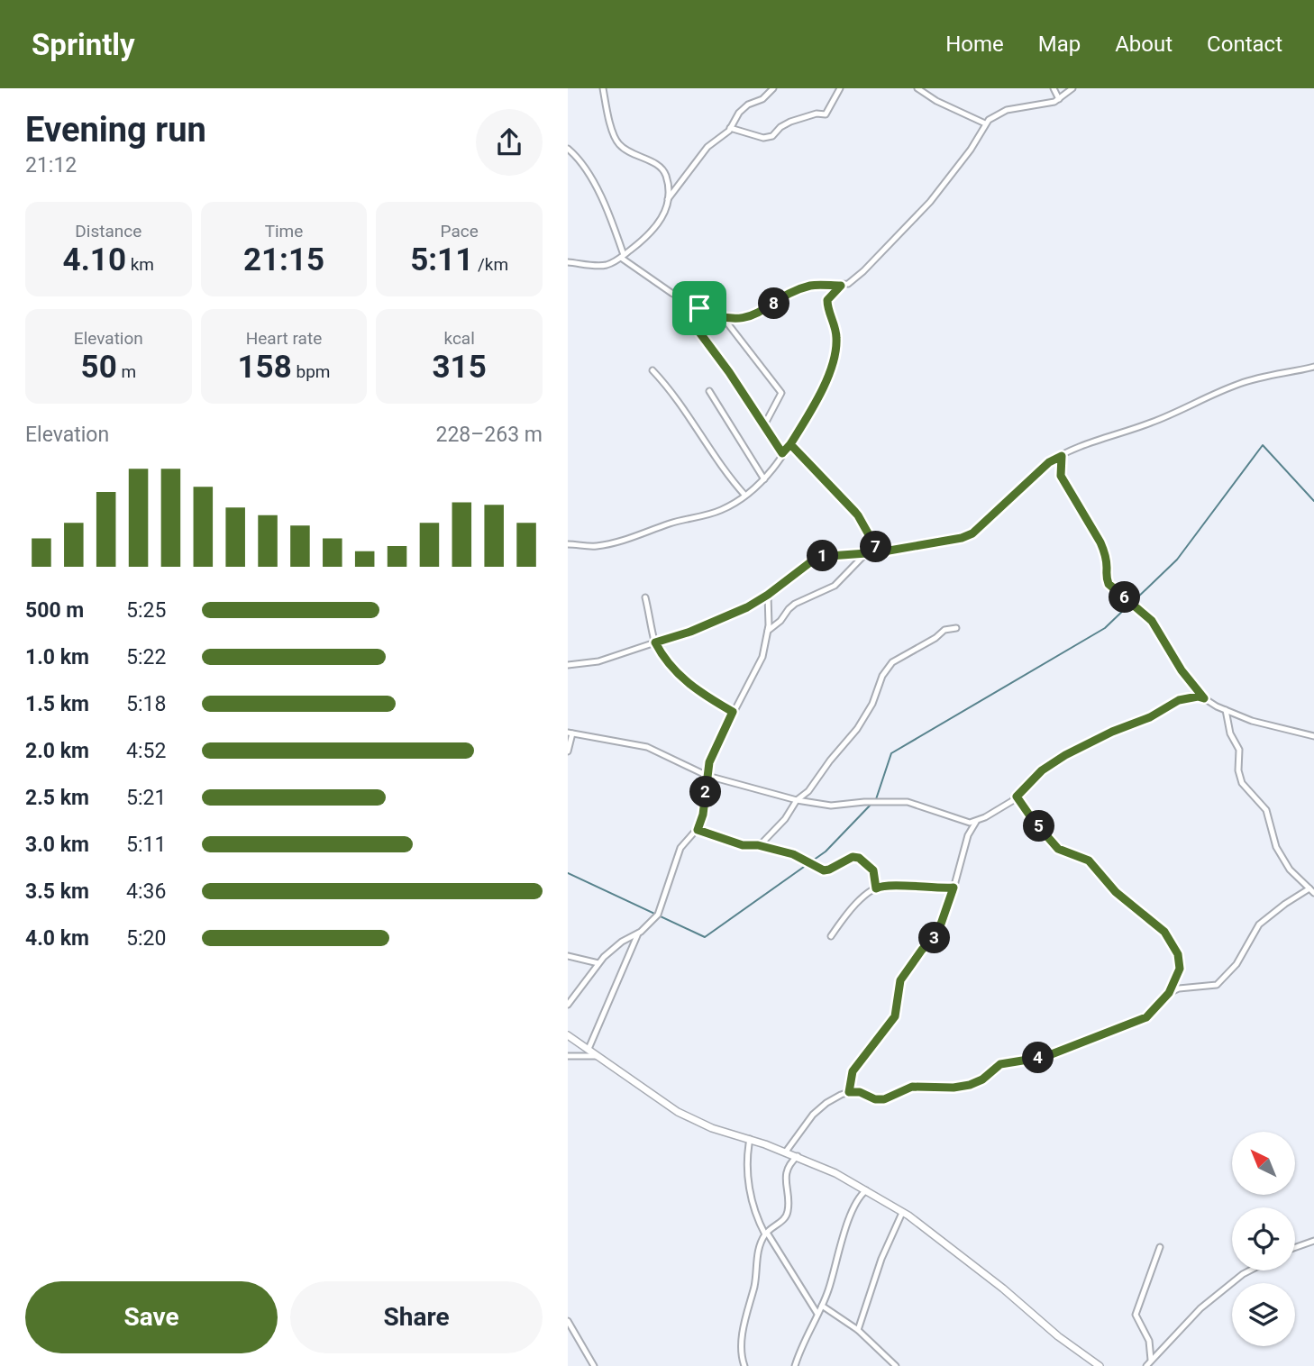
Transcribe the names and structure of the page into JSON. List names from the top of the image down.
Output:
{
  "north": "top left",
  "page": {
    "header": "Sprintly",
    "nav": [
      "Home",
      "Map",
      "About",
      "Contact"
    ],
    "heading": ["Evening run", "21:12"],
    "stats": [
      ["Distance", "4.10 km"],
      ["Time", "21:15"],
      ["Pace", "5:11 /km"],
      ["Elevation", "50 m"],
      ["Heart rate", "158 bpm"],
      ["kcal", "315"]
    ],
    "pins": [
      "8",
      "7",
      "1",
      "6",
      "2",
      "5",
      "3",
      "4"
    ],
    "chart": ["Elevation", "228–263 m"],
    "list": [
      {
        "name": "500 m",
        "note": "5:25"
      },
      {
        "name": "1.0 km",
        "note": "5:22"
      },
      {
        "name": "1.5 km",
        "note": "5:18"
      },
      {
        "name": "2.0 km",
        "note": "4:52"
      },
      {
        "name": "2.5 km",
        "note": "5:21"
      },
      {
        "name": "3.0 km",
        "note": "5:11"
      },
      {
        "name": "3.5 km",
        "note": "4:36"
      },
      {
        "name": "4.0 km",
        "note": "5:20"
      }
    ],
    "buttons": ["Save", "Share"]
  }
}
